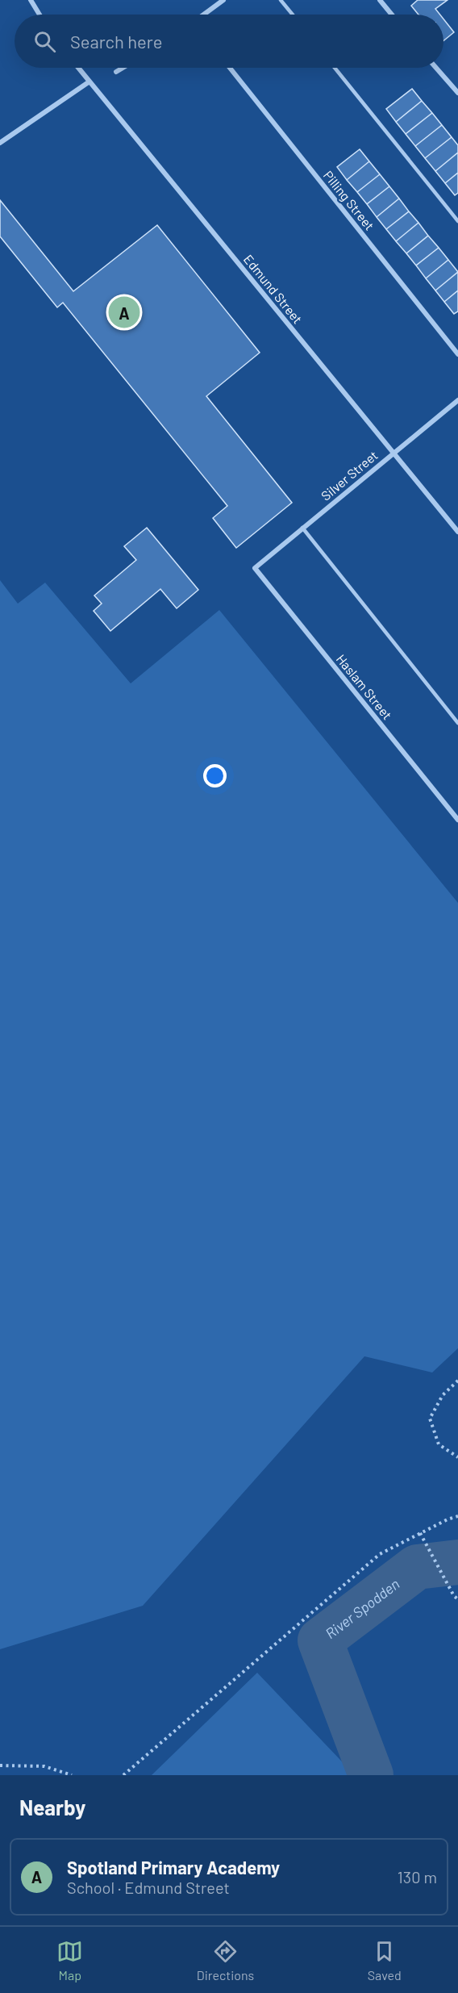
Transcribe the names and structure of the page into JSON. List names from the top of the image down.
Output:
{
  "streets": {
    "street": [
      "Pilling Street",
      "Edmund Street",
      "Silver Street",
      "Haslam Street"
    ]
  },
  "crossings": [
    ["Edmund Street", "Silver Street"],
    ["Silver Street", "Haslam Street"]
  ],
  "water": ["River Spodden"],
  "page": {
    "search": "Search here",
    "pins": "A",
    "heading": "Nearby",
    "list": [
      {
        "mark": "A",
        "name": "Spotland Primary Academy",
        "note": "School · Edmund Street",
        "value": "130 m"
      }
    ],
    "nav": ["Map", "Directions", "Saved"]
  }
}
